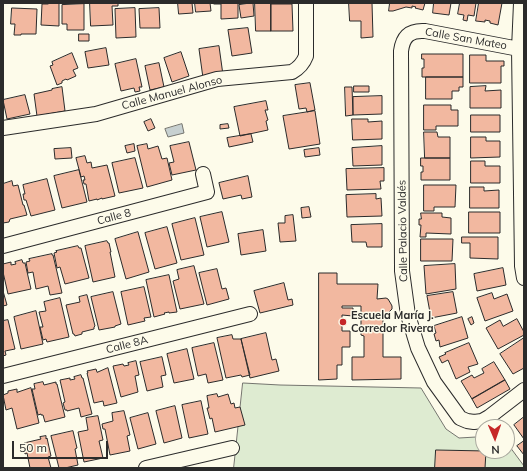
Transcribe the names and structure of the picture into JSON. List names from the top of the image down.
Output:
{
  "streets": {
    "street": [
      "Calle San Mateo",
      "Calle Manuel Alonso",
      "Calle 8",
      "Calle Palacio Valdés",
      "Calle 8A"
    ]
  },
  "crossings": [
    ["Calle San Mateo", "Calle Palacio Valdés"]
  ],
  "places": ["Escuela María J. Corredor Rivera"],
  "scale_bar": "50 m",
  "north": "bottom"
}
